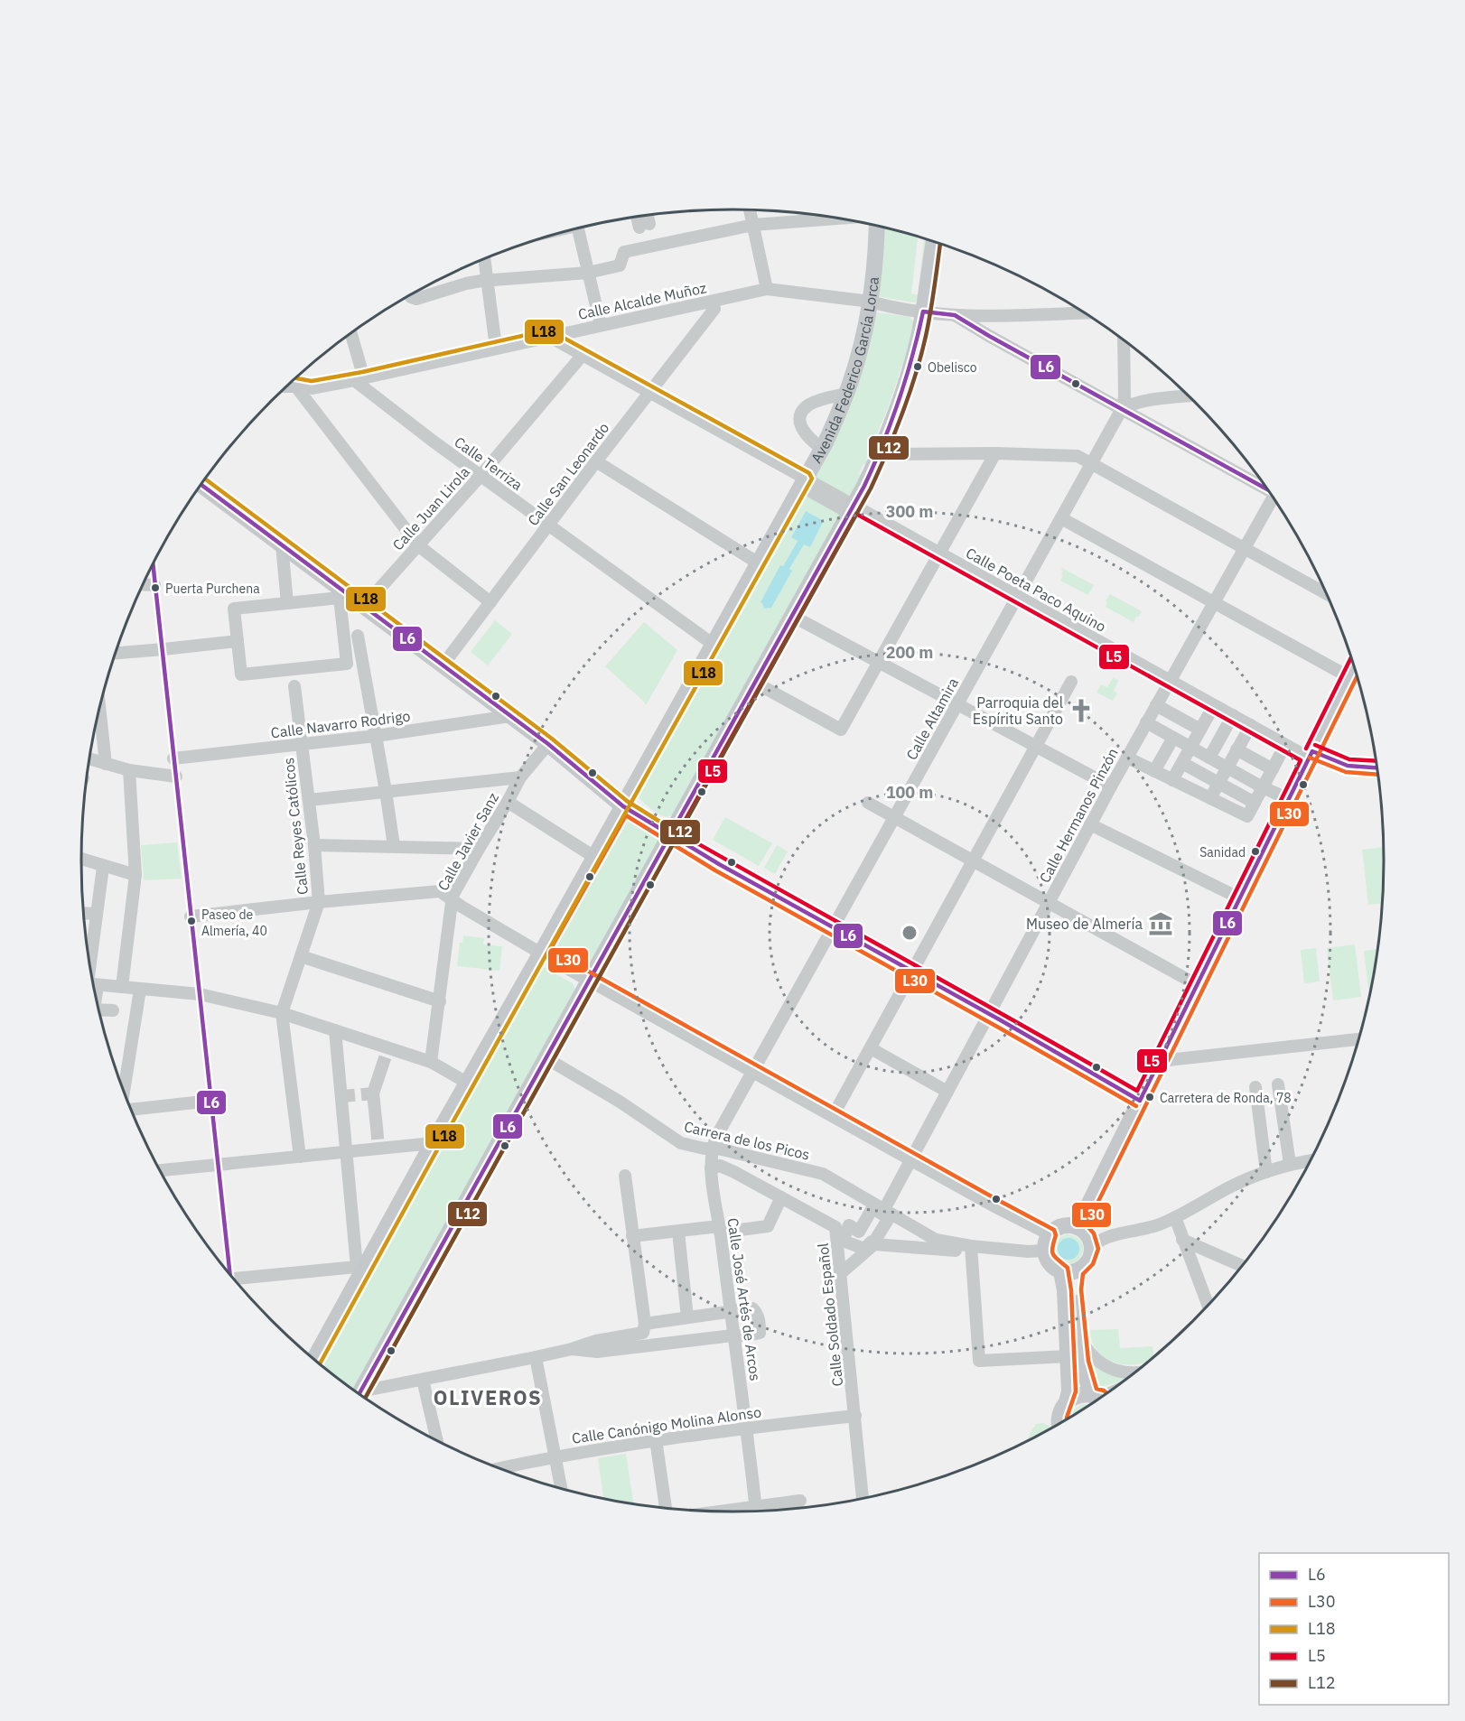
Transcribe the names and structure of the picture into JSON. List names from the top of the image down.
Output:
{
  "streets": {
    "main road": ["Avenida Federico García Lorca"],
    "street": [
      "Calle Alcalde Muñoz",
      "Calle Terriza",
      "Calle San Leonardo",
      "Calle Juan Lirola",
      "Calle Poeta Paco Aquino",
      "Calle Altamira",
      "Calle Navarro Rodrigo",
      "Calle Hermanos Pinzón",
      "Calle Reyes Católicos",
      "Calle Javier Sanz",
      "Carrera de los Picos",
      "Calle José Artés de Arcos",
      "Calle Soldado Español",
      "Calle Canónigo Molina Alonso"
    ]
  },
  "crossings": [
    ["Calle Alcalde Muñoz", "Avenida Federico García Lorca"],
    ["Calle Alcalde Muñoz", "Calle San Leonardo"],
    ["Calle Alcalde Muñoz", "Calle Poeta Paco Aquino"],
    ["Avenida Federico García Lorca", "Calle Terriza"],
    ["Avenida Federico García Lorca", "Calle Poeta Paco Aquino"],
    ["Calle Terriza", "Calle San Leonardo"],
    ["Calle Terriza", "Calle Juan Lirola"],
    ["Calle San Leonardo", "Calle Poeta Paco Aquino"],
    ["Calle Juan Lirola", "Calle Poeta Paco Aquino"],
    ["Calle Poeta Paco Aquino", "Calle Altamira"],
    ["Calle Poeta Paco Aquino", "Calle Hermanos Pinzón"],
    ["Calle Altamira", "Carrera de los Picos"],
    ["Calle Altamira", "Calle José Artés de Arcos"],
    ["Calle Navarro Rodrigo", "Calle Reyes Católicos"],
    ["Carrera de los Picos", "Calle José Artés de Arcos"],
    ["Calle José Artés de Arcos", "Calle Soldado Español"],
    ["Calle José Artés de Arcos", "Calle Canónigo Molina Alonso"],
    ["Calle Soldado Español", "Calle Canónigo Molina Alonso"]
  ],
  "districts": ["OLIVEROS"],
  "places": {
    "other": [
      "Obelisco",
      "Puerta Purchena",
      "Sanidad",
      "Paseo de Almería, 40",
      "Carretera de Ronda, 78"
    ],
    "church": ["Parroquia del Espíritu Santo"],
    "museum": ["Museo de Almería"]
  },
  "lines": [
    "transit line L12",
    "transit line L6",
    "transit line L18",
    "transit line L5",
    "transit line L30"
  ],
  "legend": [
    "L6",
    "L30",
    "L18",
    "L5",
    "L12"
  ],
  "rings": ["300 m", "200 m", "100 m"]
}
